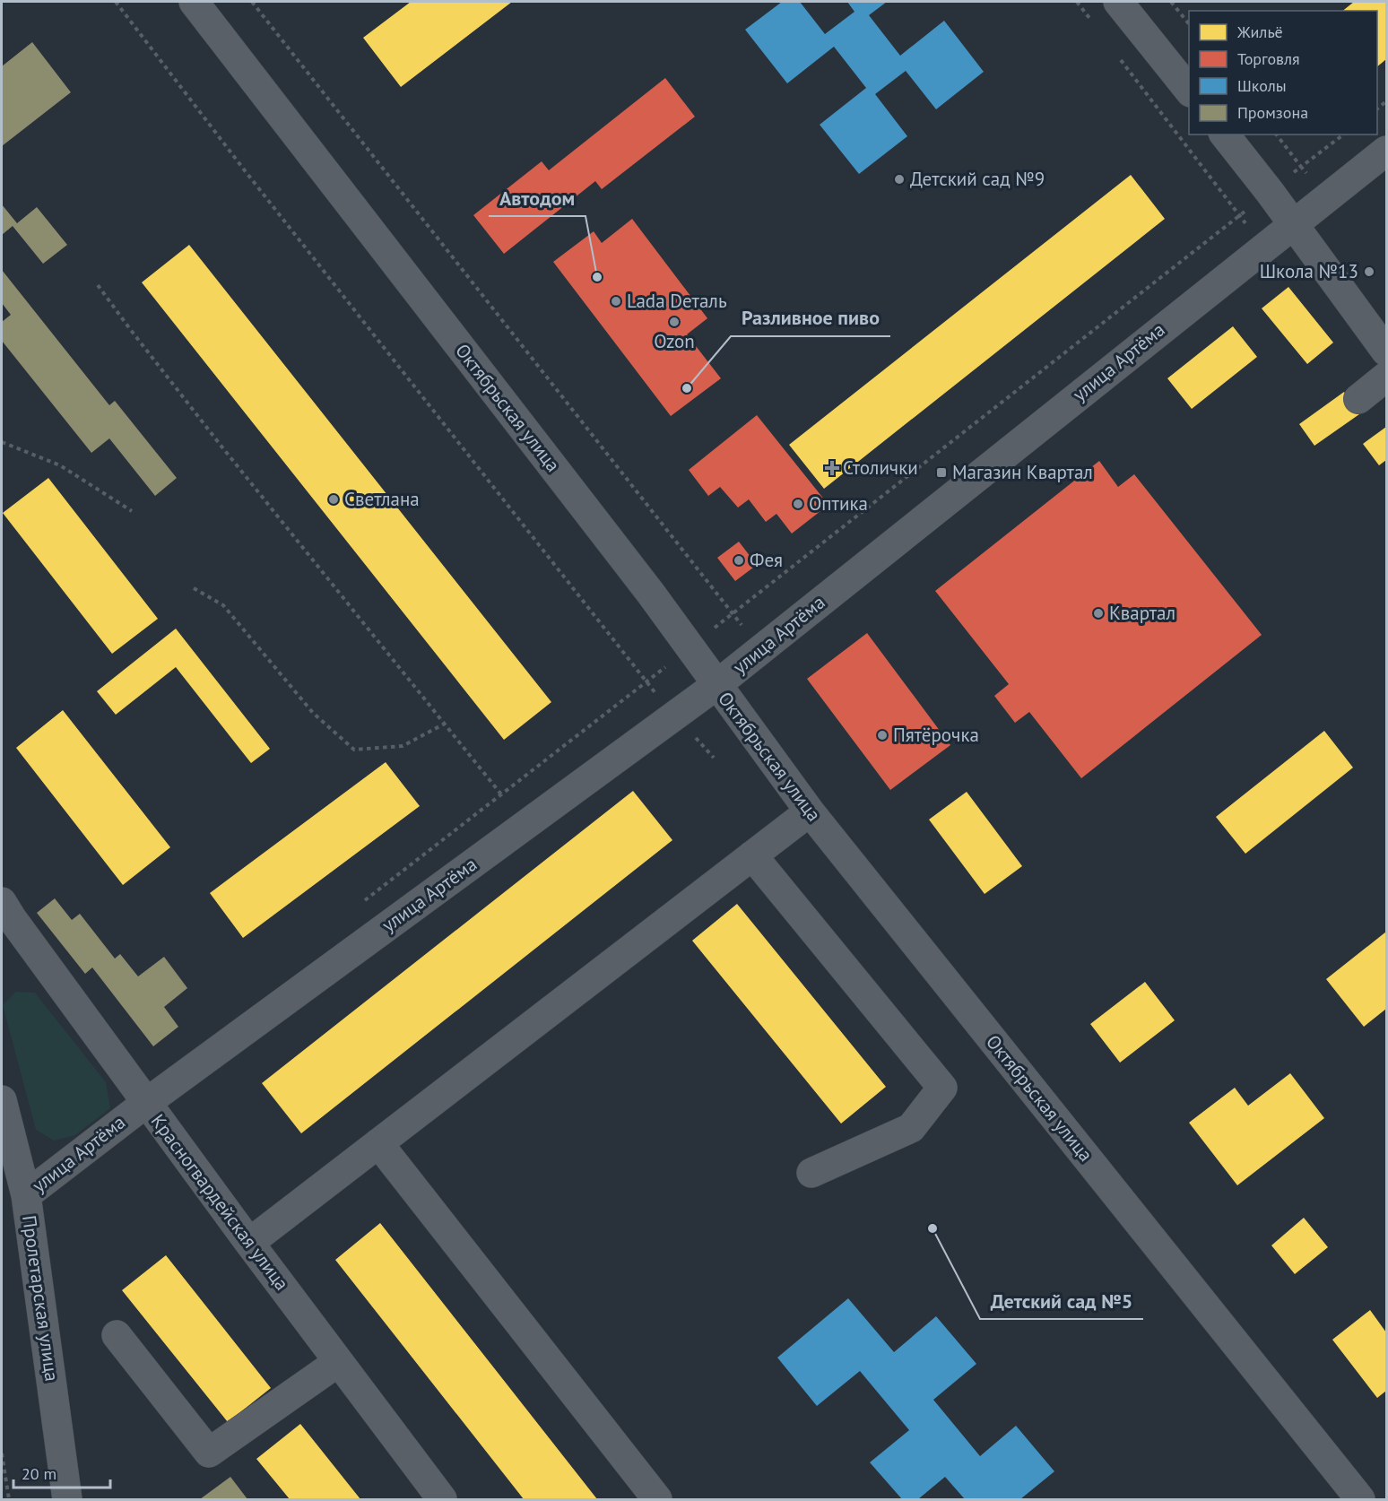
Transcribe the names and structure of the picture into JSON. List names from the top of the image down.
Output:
{
  "streets": {
    "street": [
      "улица Артёма",
      "Октябрьская улица",
      "Красногвардейская улица",
      "Пролетарская улица"
    ]
  },
  "crossings": [
    ["улица Артёма", "Октябрьская улица"],
    ["улица Артёма", "Красногвардейская улица"],
    ["улица Артёма", "Пролетарская улица"]
  ],
  "places": {
    "other": [
      "Детский сад №9",
      "Школа №13",
      "Автодом",
      "Lada Dеталь",
      "Ozon",
      "Разливное пиво",
      "Светлана",
      "Оптика",
      "Фея",
      "Квартал",
      "Пятёрочка",
      "Детский сад №5"
    ],
    "health": ["Столички"],
    "transit": ["Магазин Квартал"]
  },
  "legend": [
    "Жильё",
    "Торговля",
    "Школы",
    "Промзона"
  ],
  "scale_bar": "20 m"
}
